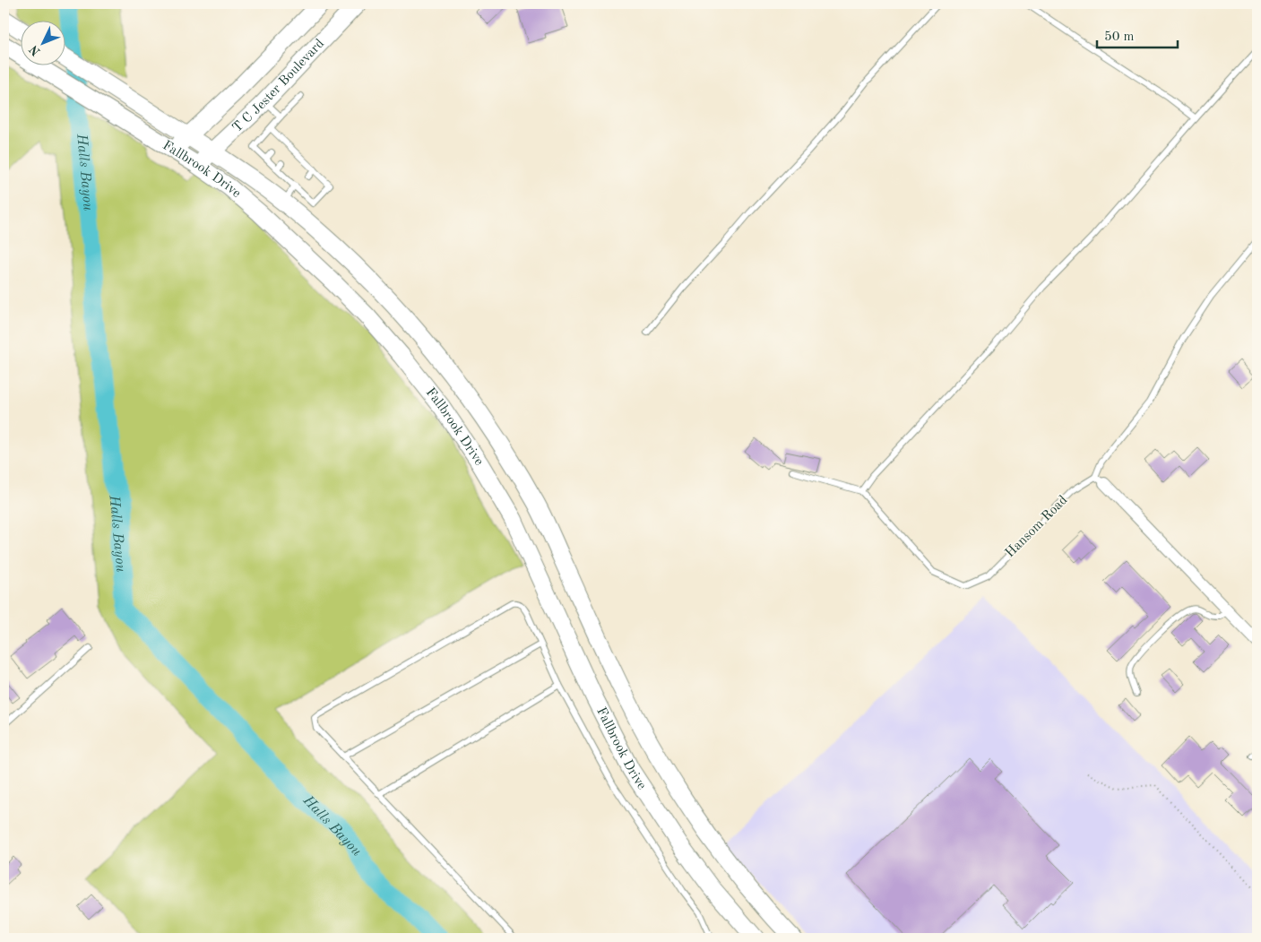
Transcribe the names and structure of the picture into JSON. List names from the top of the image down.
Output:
{
  "streets": {
    "main road": ["T C Jester Boulevard", "Fallbrook Drive"],
    "lane": ["Hansom Road"]
  },
  "crossings": [
    ["T C Jester Boulevard", "Fallbrook Drive"]
  ],
  "water": ["Halls Bayou"],
  "scale_bar": "50 m",
  "north": "bottom left"
}
